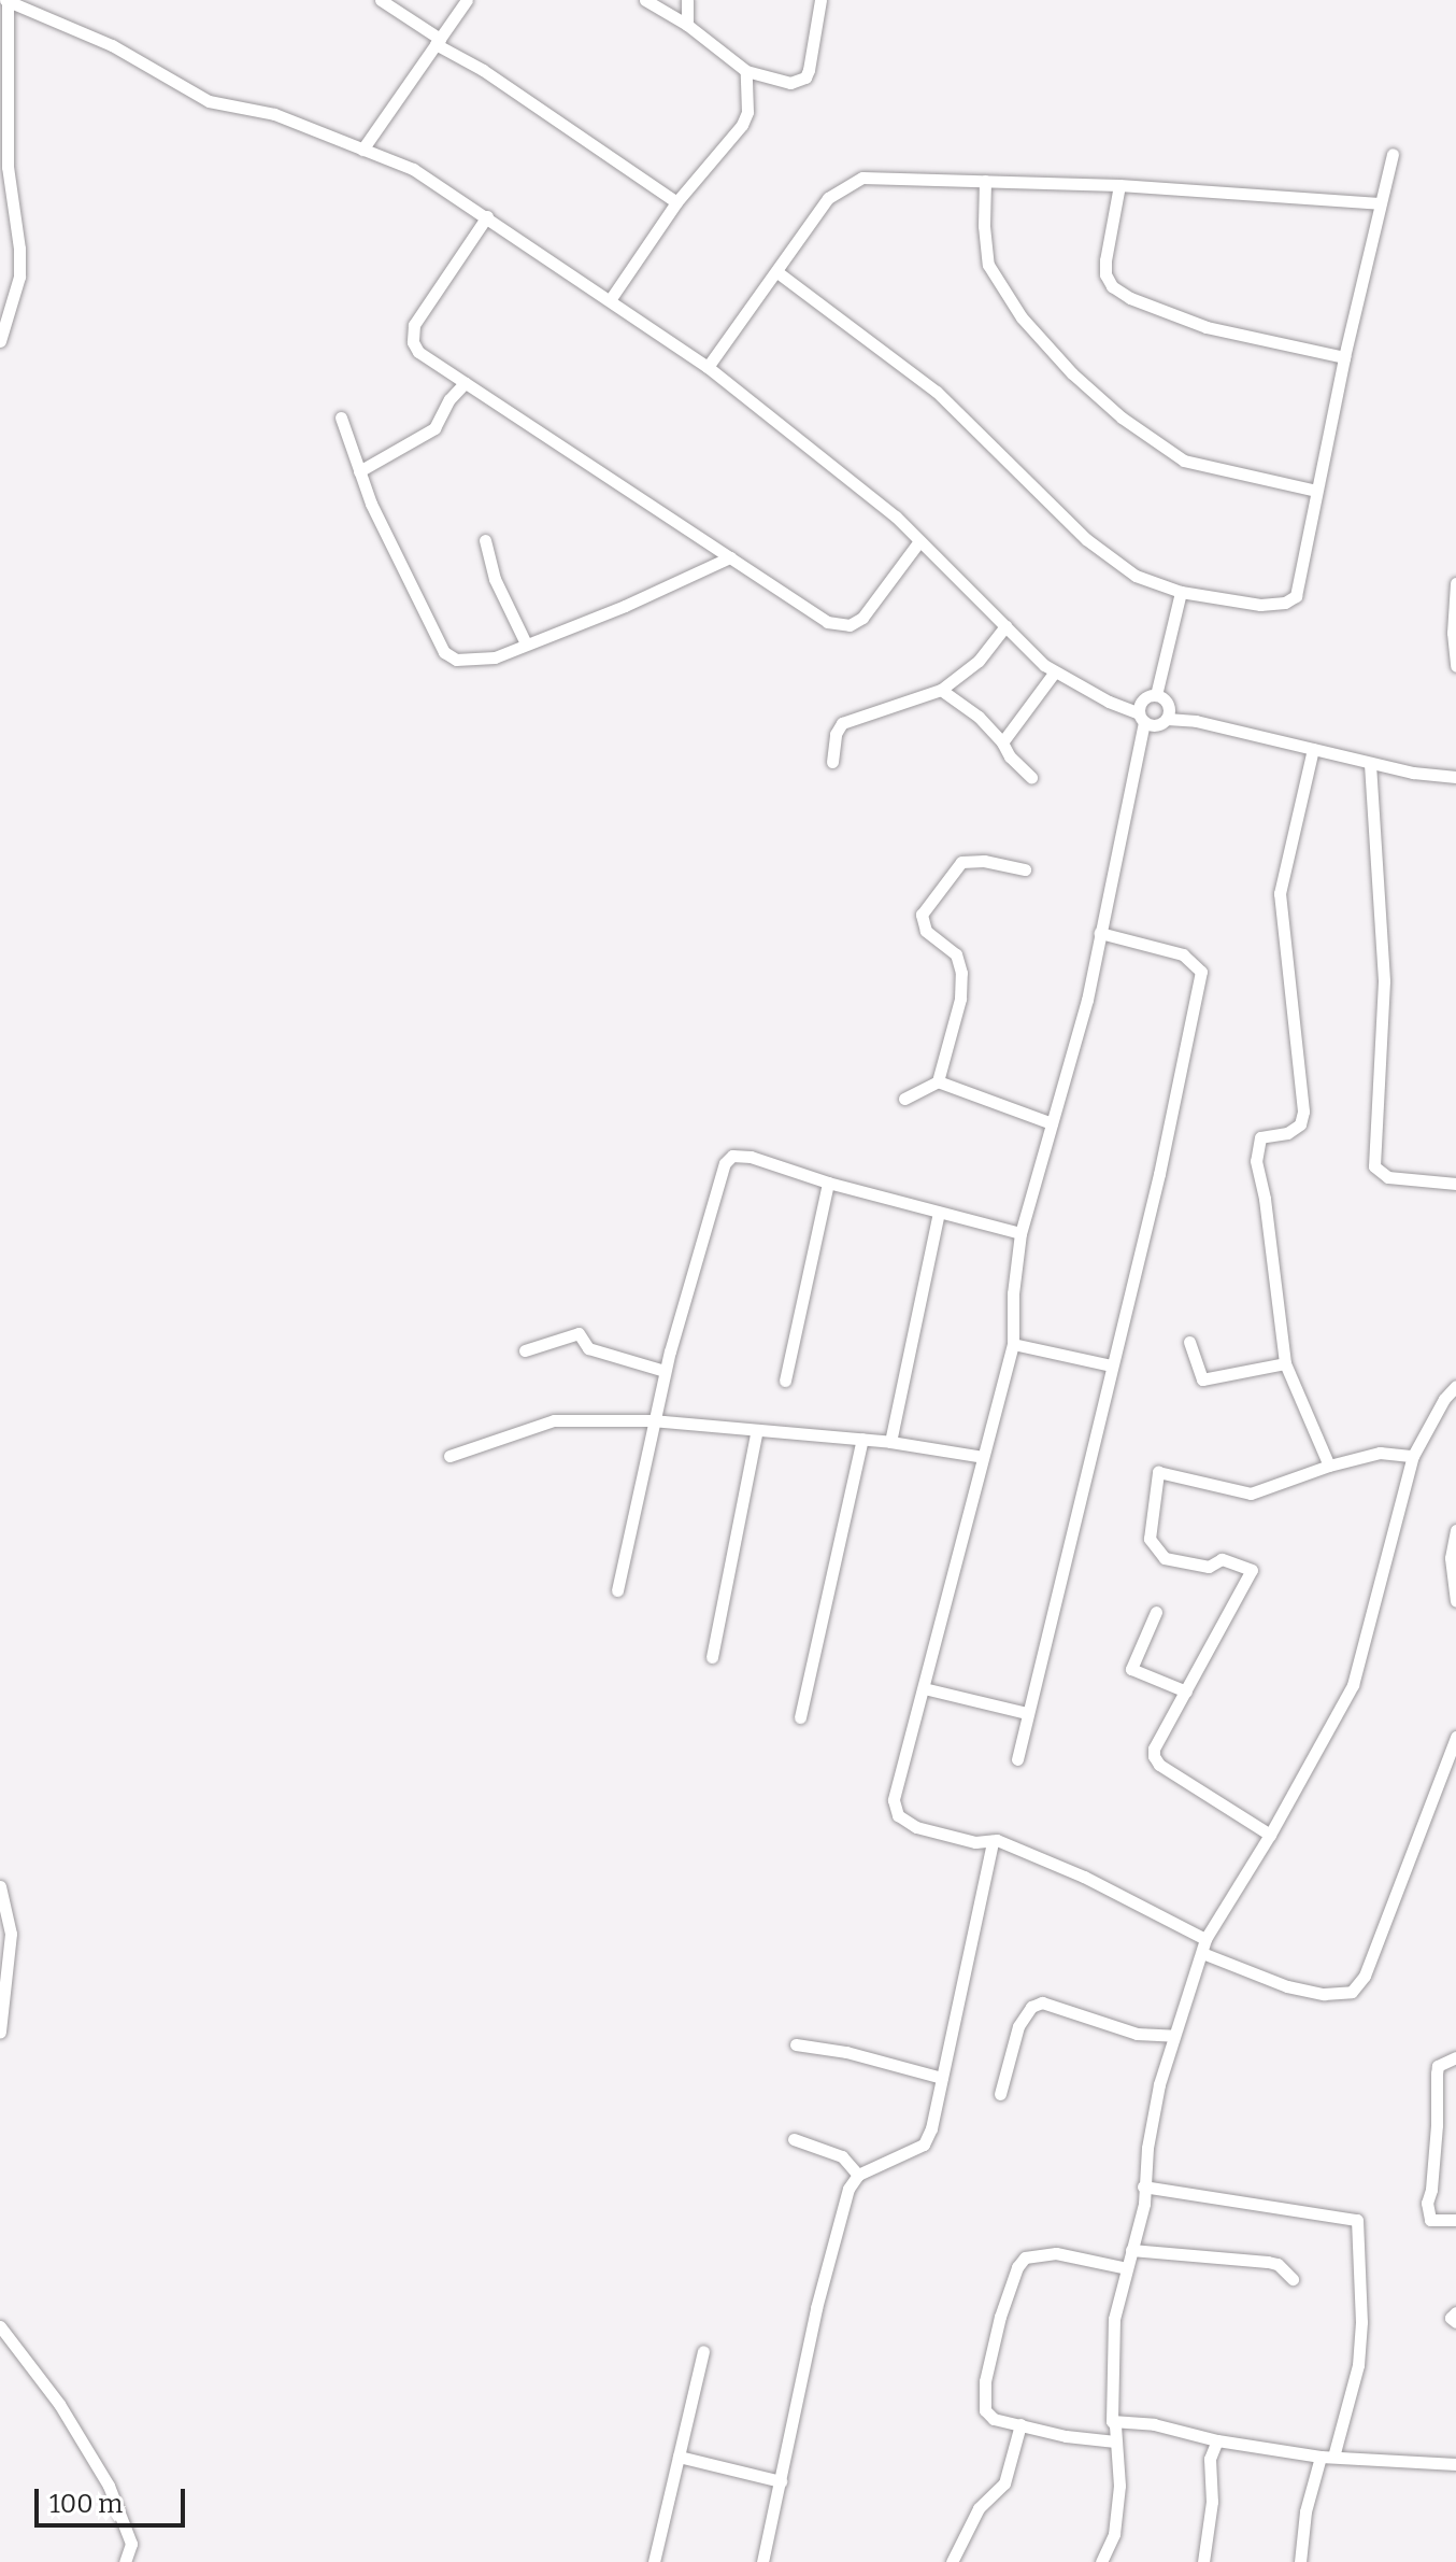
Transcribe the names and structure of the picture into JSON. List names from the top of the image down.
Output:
{
  "scale_bar": "100 m"
}
